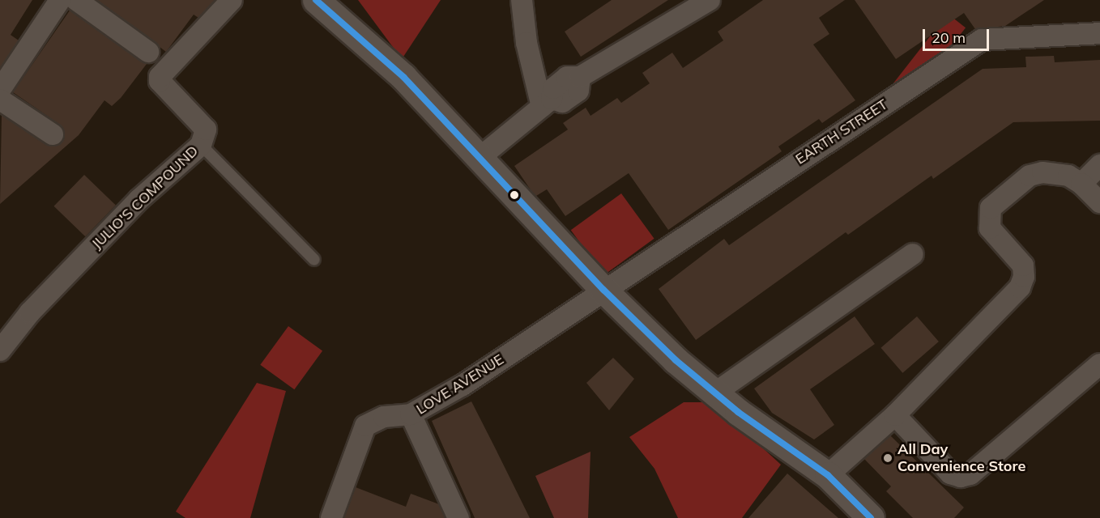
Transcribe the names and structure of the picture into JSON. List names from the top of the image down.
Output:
{
  "streets": {
    "street": ["EARTH STREET", "JULIO'S COMPOUND", "LOVE AVENUE"]
  },
  "crossings": [
    ["EARTH STREET", "LOVE AVENUE"]
  ],
  "places": ["All Day Convenience Store"],
  "scale_bar": "20 m"
}
